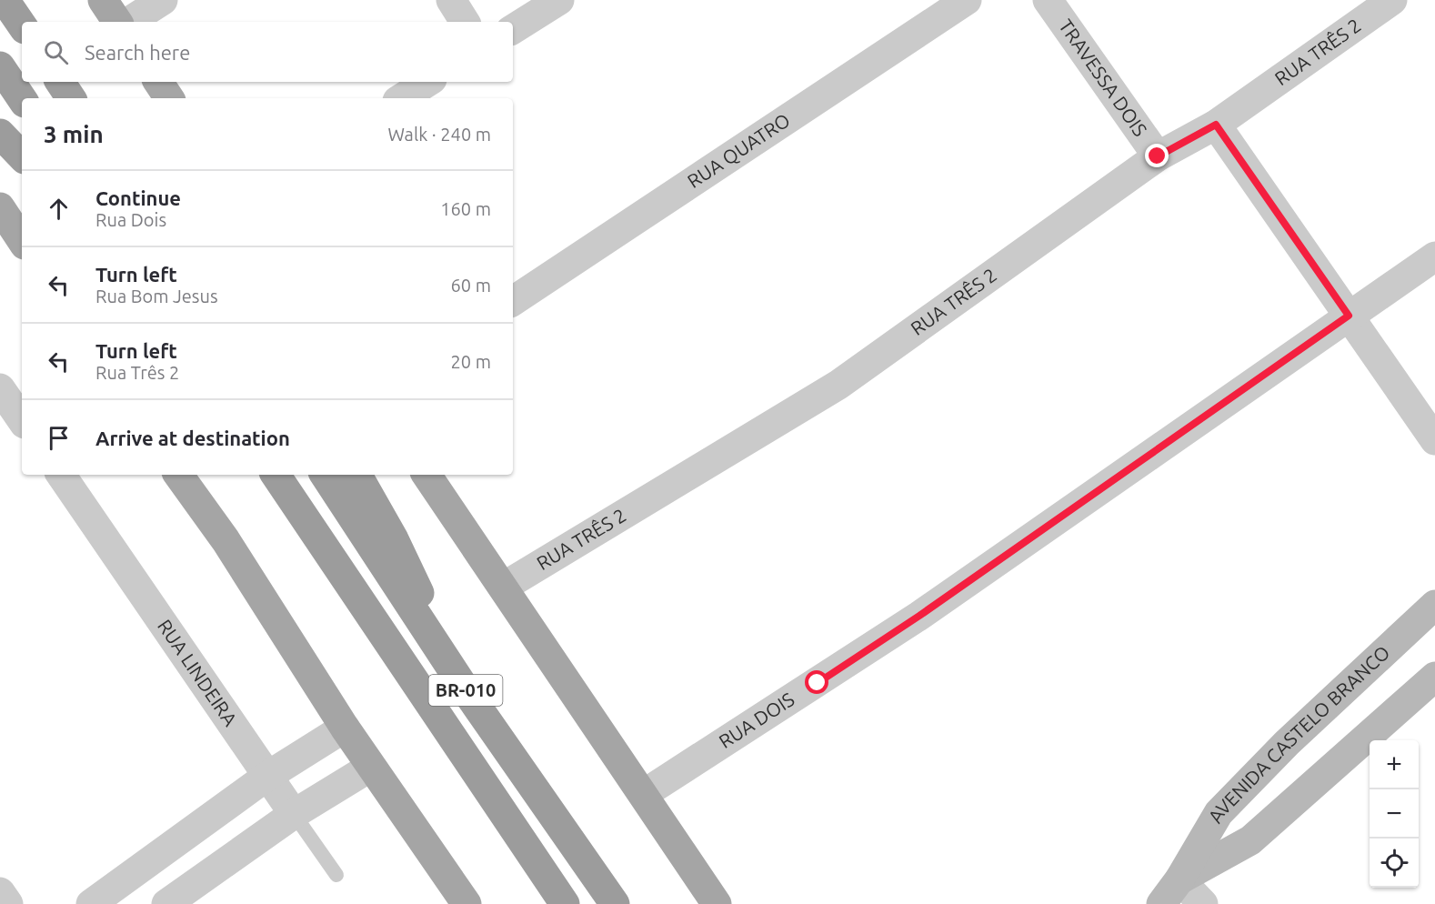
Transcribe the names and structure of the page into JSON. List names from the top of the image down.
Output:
{
  "streets": {
    "highway": ["BR-010"],
    "main road": ["AVENIDA CASTELO BRANCO"],
    "street": [
      "RUA TRÊS 2",
      "TRAVESSA DOIS",
      "RUA QUATRO",
      "RUA LINDEIRA",
      "RUA DOIS"
    ]
  },
  "crossings": [
    ["RUA TRÊS 2", "TRAVESSA DOIS"]
  ],
  "page": {
    "search": "Search here",
    "heading": ["3 min", "Walk · 240 m"],
    "list": [
      ["Continue", "Rua Dois", "160 m"],
      ["Turn left", "Rua Bom Jesus", "60 m"],
      ["Turn left", "Rua Três 2", "20 m"],
      "Arrive at destination"
    ],
    "map_buttons": ["+", "−"]
  }
}
